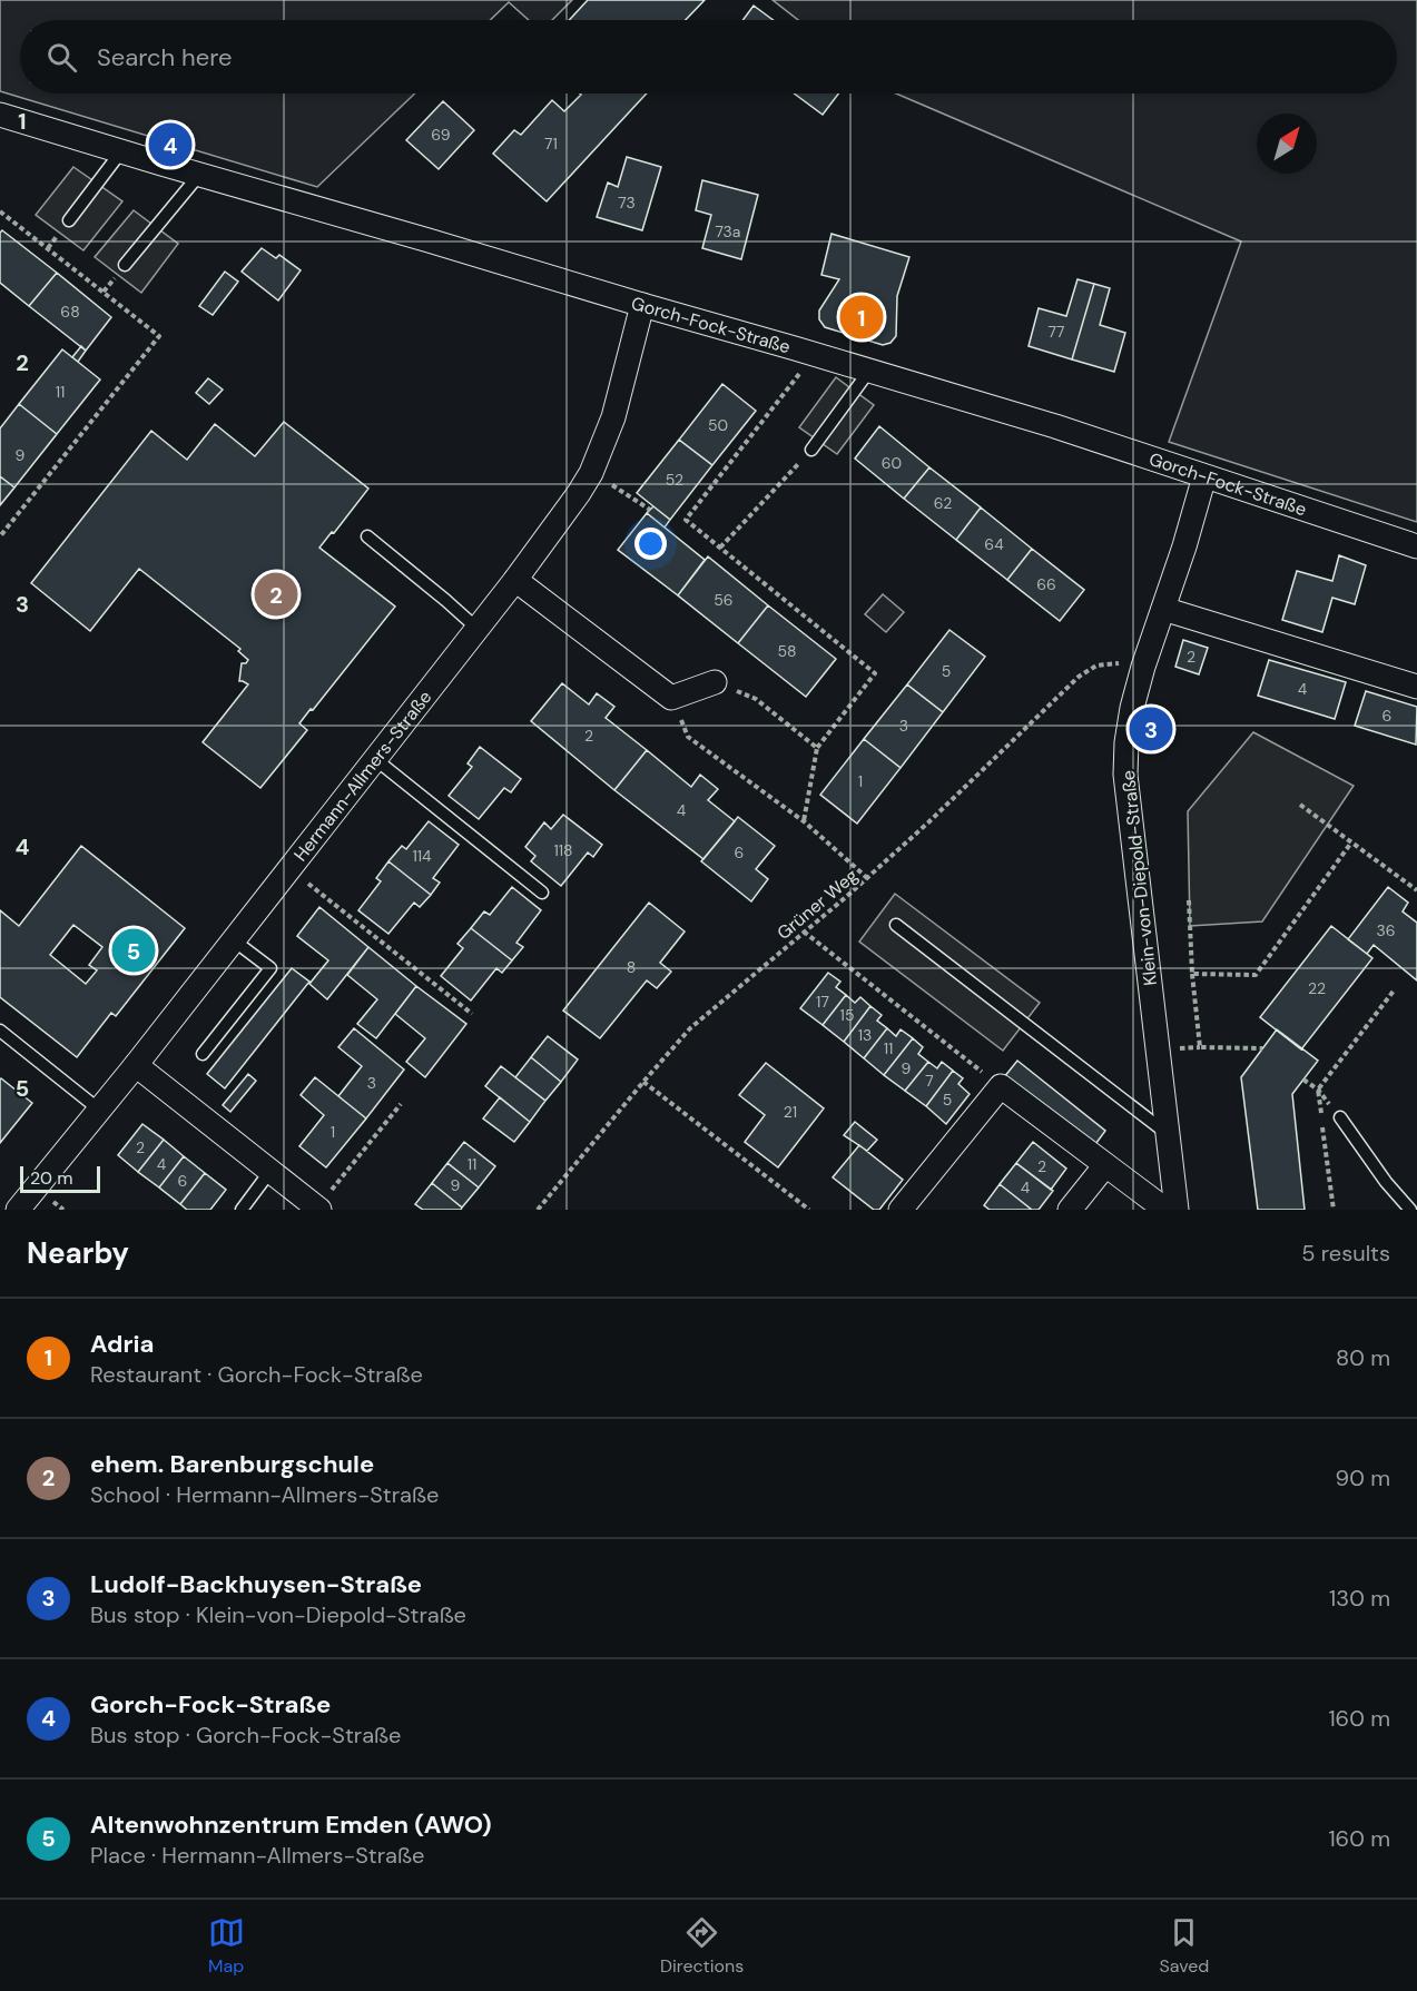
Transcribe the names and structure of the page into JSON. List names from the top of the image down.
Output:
{
  "streets": {
    "street": ["Gorch-Fock-Straße", "Hermann-Allmers-Straße", "Klein-von-Diepold-Straße"],
    "path": ["Grüner Weg"]
  },
  "crossings": [
    ["Gorch-Fock-Straße", "Hermann-Allmers-Straße"],
    ["Gorch-Fock-Straße", "Klein-von-Diepold-Straße"],
    ["Klein-von-Diepold-Straße", "Grüner Weg"]
  ],
  "house_numbers": [
    "69",
    "71",
    "73",
    "73a",
    "68",
    "77",
    "11",
    "50",
    "9",
    "60",
    "52",
    "62",
    "64",
    "66",
    "56",
    "58",
    "2",
    "5",
    "4",
    "6",
    "3",
    "2",
    "1",
    "4",
    "118",
    "6",
    "114",
    "36",
    "8",
    "22",
    "17",
    "15",
    "13",
    "11",
    "9",
    "7",
    "3",
    "5",
    "21",
    "1",
    "2",
    "4",
    "11",
    "2",
    "6",
    "9",
    "4"
  ],
  "scale_bar": "20 m",
  "north": "top right",
  "page": {
    "search": "Search here",
    "pins": [
      "4",
      "1",
      "2",
      "3",
      "5"
    ],
    "scale": "20 m",
    "heading": ["Nearby", "5 results"],
    "list": [
      {
        "mark": "1",
        "name": "Adria",
        "note": "Restaurant · Gorch-Fock-Straße",
        "value": "80 m"
      },
      {
        "mark": "2",
        "name": "ehem. Barenburgschule",
        "note": "School · Hermann-Allmers-Straße",
        "value": "90 m"
      },
      {
        "mark": "3",
        "name": "Ludolf-Backhuysen-Straße",
        "note": "Bus stop · Klein-von-Diepold-Straße",
        "value": "130 m"
      },
      {
        "mark": "4",
        "name": "Gorch-Fock-Straße",
        "note": "Bus stop · Gorch-Fock-Straße",
        "value": "160 m"
      },
      {
        "mark": "5",
        "name": "Altenwohnzentrum Emden (AWO)",
        "note": "Place · Hermann-Allmers-Straße",
        "value": "160 m"
      }
    ],
    "nav": ["Map", "Directions", "Saved"]
  },
  "grid": {
    "rows": [
      "1",
      "2",
      "3",
      "4",
      "5"
    ]
  }
}
